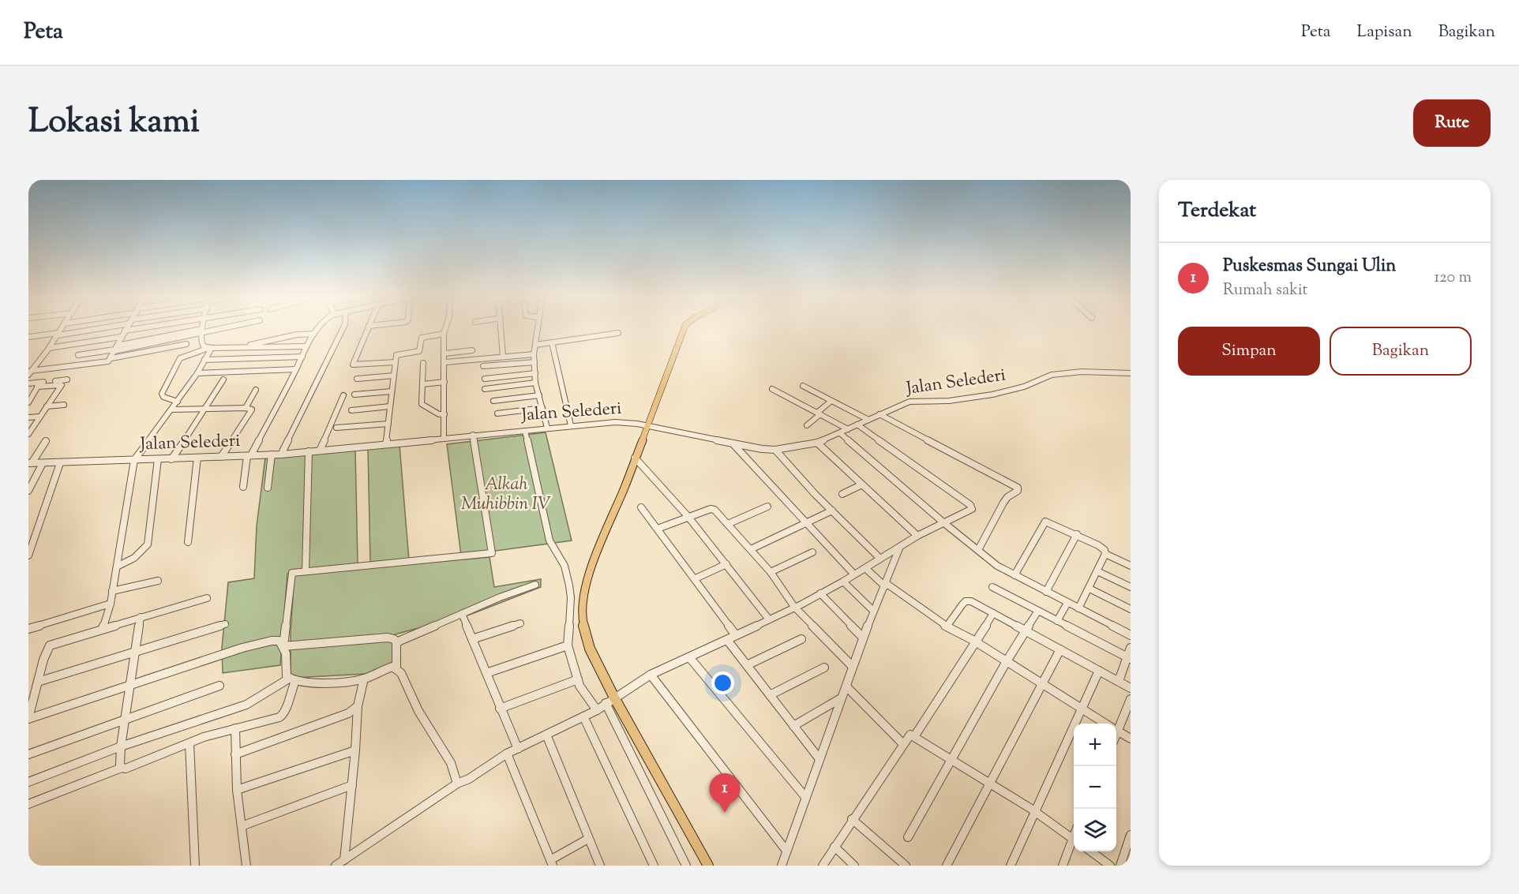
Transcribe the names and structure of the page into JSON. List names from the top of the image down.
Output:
{
  "streets": {
    "street": ["Jalan Selederi"]
  },
  "parks": ["Alkah Muhibbin IV"],
  "page": {
    "header": "Peta",
    "nav": ["Peta", "Lapisan", "Bagikan"],
    "title": "Lokasi kami",
    "buttons": [
      "Rute",
      ["Simpan", "Bagikan"]
    ],
    "heading": "Terdekat",
    "list": [
      {
        "mark": "1",
        "name": "Puskesmas Sungai Ulin",
        "note": "Rumah sakit",
        "value": "120 m"
      }
    ],
    "map_buttons": ["+", "−"],
    "pins": "1"
  }
}
